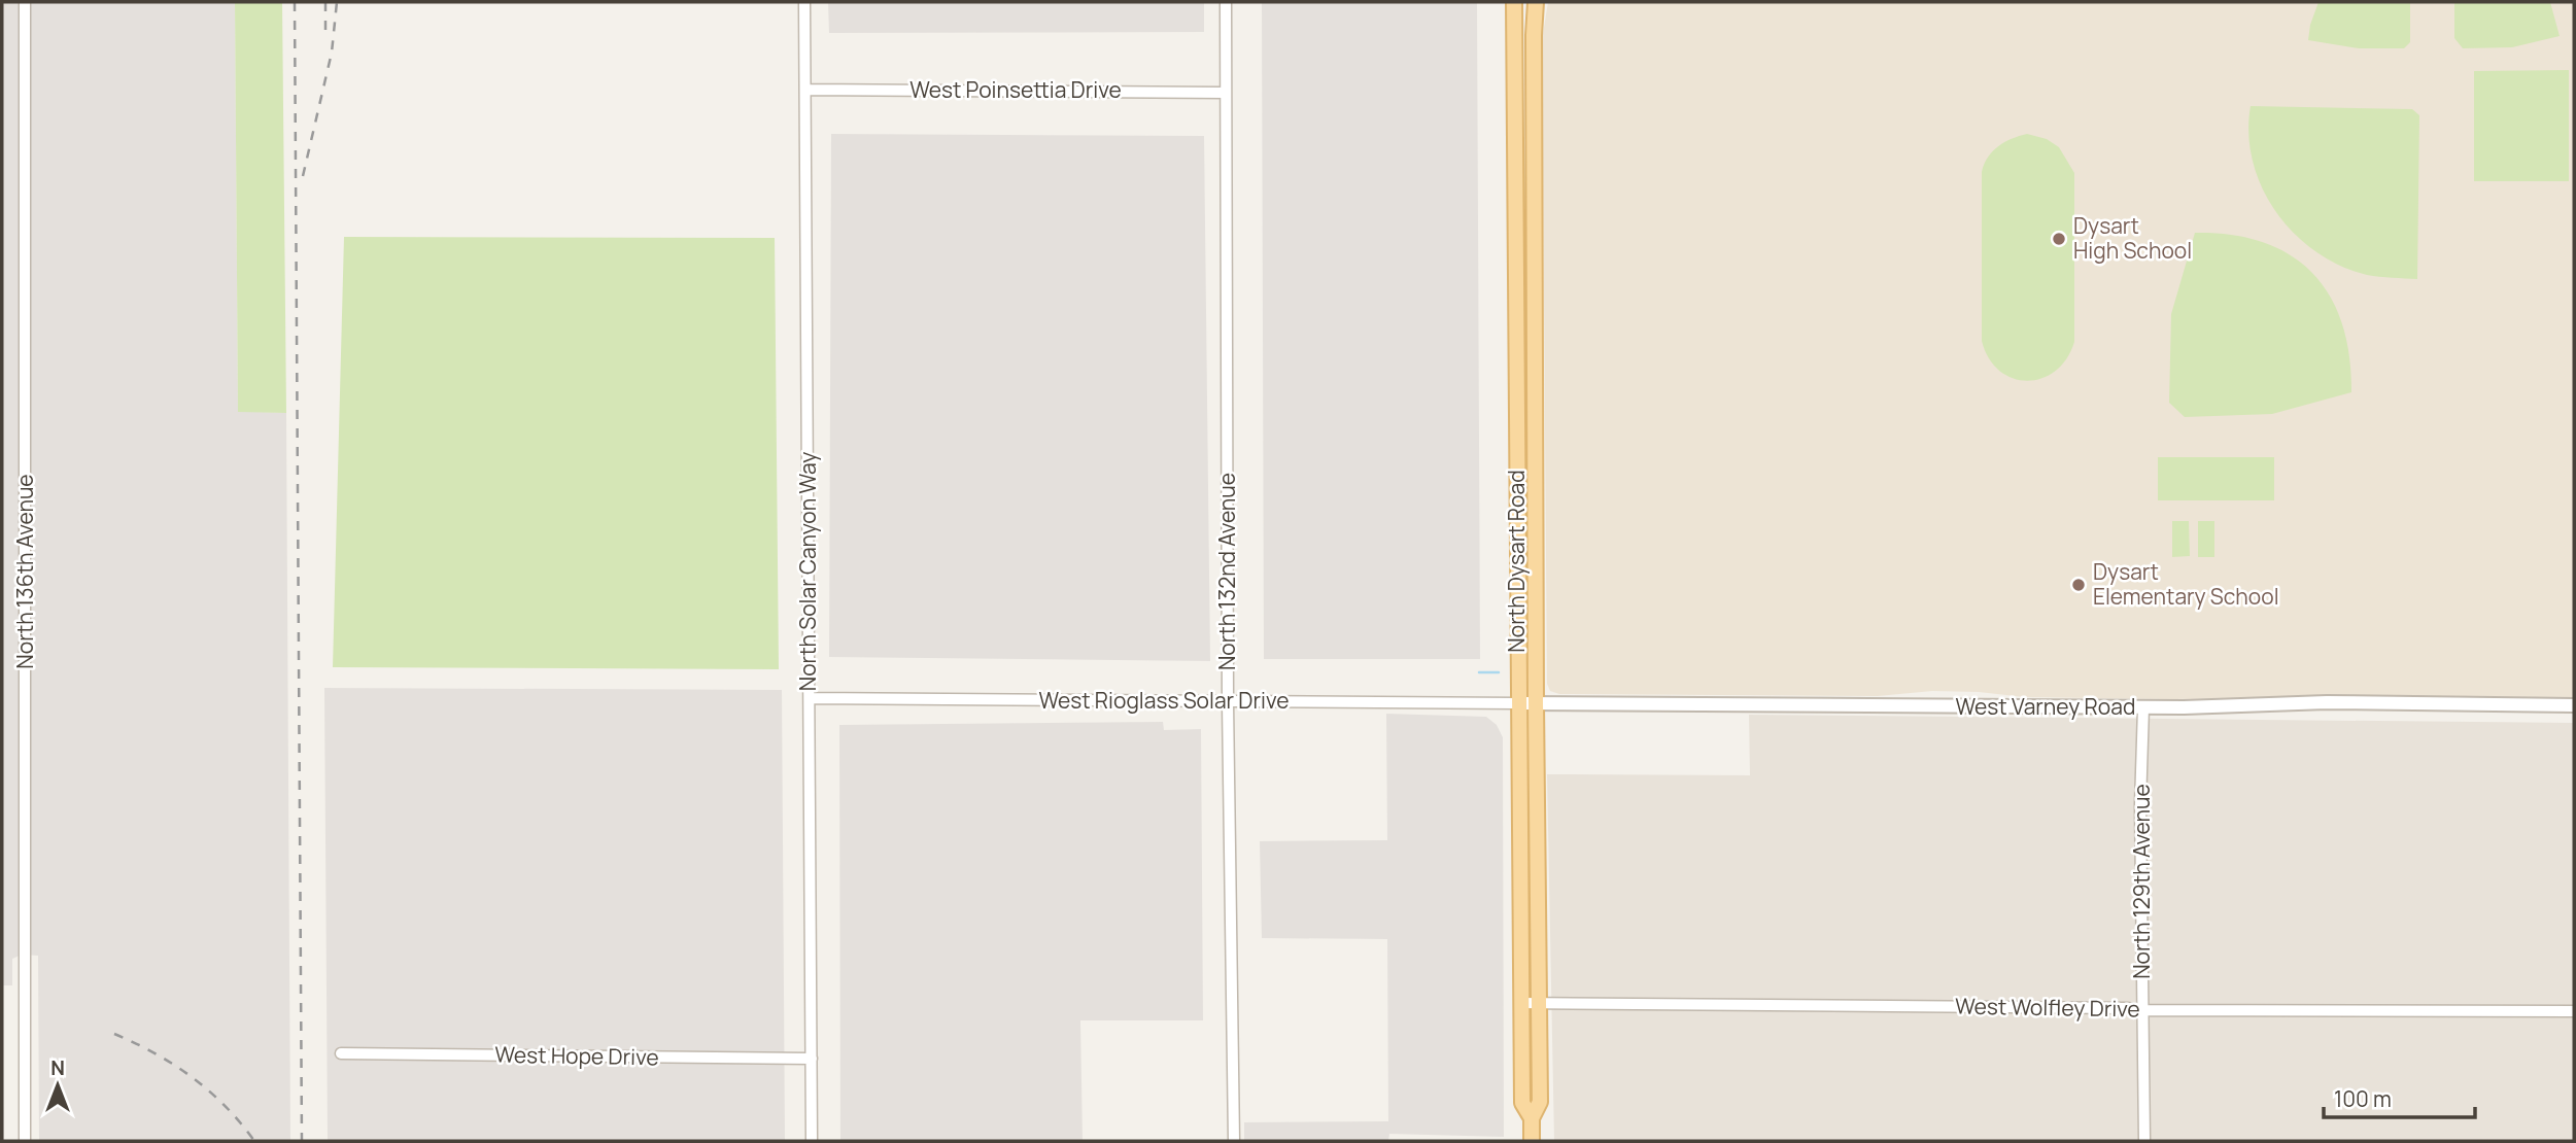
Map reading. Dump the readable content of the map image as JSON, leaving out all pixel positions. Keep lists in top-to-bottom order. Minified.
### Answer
{"streets":{"main road":["North Dysart Road"],"street":["West Poinsettia Drive","North 136th Avenue","North Solar Canyon Way","North 132nd Avenue","West Rioglass Solar Drive","West Varney Road","North 129th Avenue","West Wolfley Drive","West Hope Drive"]},"crossings":[["West Poinsettia Drive","North Solar Canyon Way"],["West Poinsettia Drive","North 132nd Avenue"],["North Dysart Road","West Rioglass Solar Drive"],["North Dysart Road","West Varney Road"],["North Dysart Road","West Wolfley Drive"],["North Solar Canyon Way","West Rioglass Solar Drive"],["North Solar Canyon Way","West Hope Drive"],["North 132nd Avenue","West Rioglass Solar Drive"],["West Rioglass Solar Drive","West Varney Road"],["West Varney Road","North 129th Avenue"],["North 129th Avenue","West Wolfley Drive"]],"places":["Dysart High School","Dysart Elementary School"],"scale_bar":"100 m","north":"top"}
